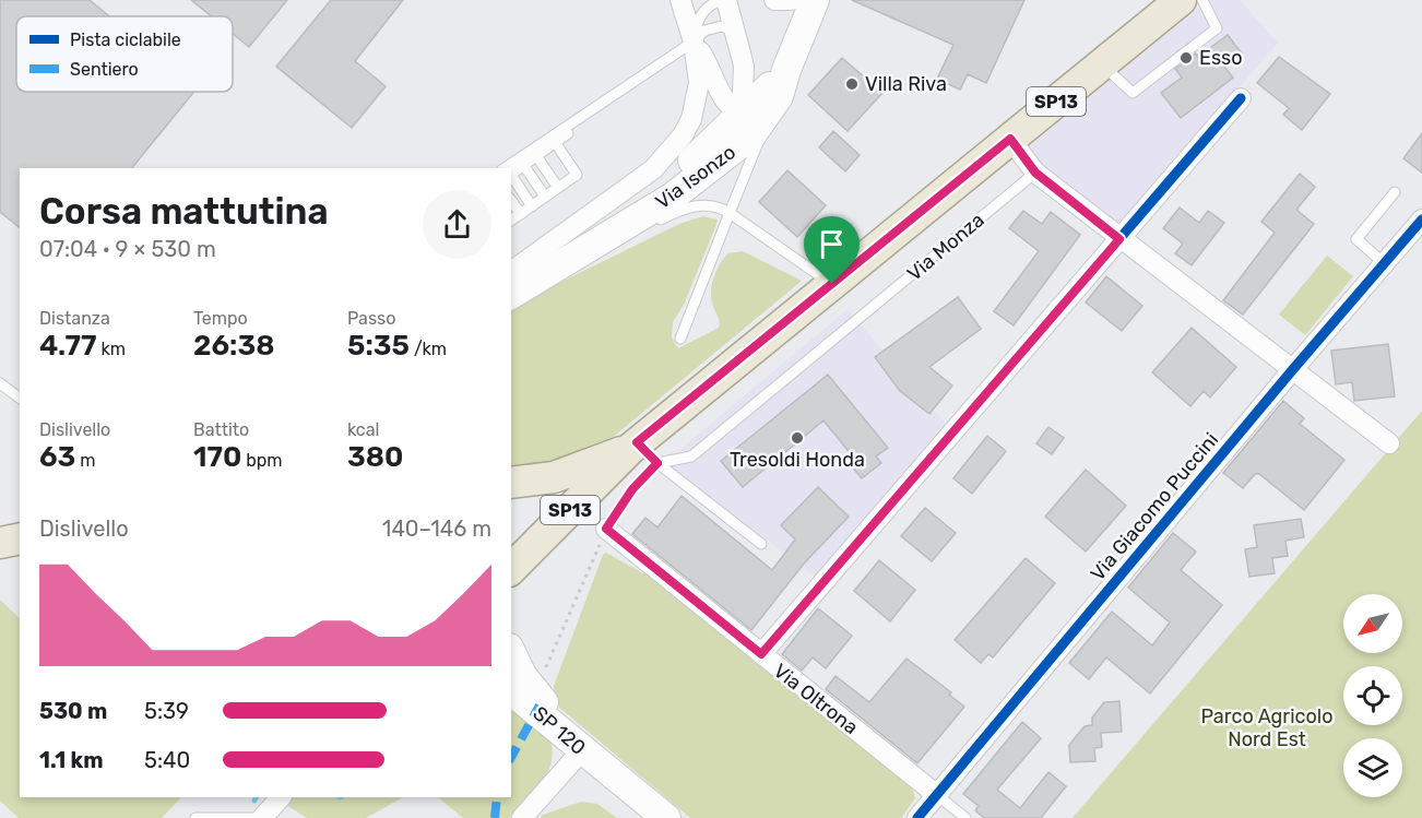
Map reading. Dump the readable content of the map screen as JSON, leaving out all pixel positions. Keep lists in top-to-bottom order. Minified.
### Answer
{"streets":{"main road":["SP13"],"street":["Via Isonzo","Via Giacomo Puccini","Via Oltrona","SP 120"],"lane":["Via Monza"]},"crossings":[["SP13","Via Monza"],["Via Giacomo Puccini","Via Oltrona"]],"parks":["Parco Agricolo Nord Est"],"places":["Esso","Villa Riva","Tresoldi Honda"],"legend":["Pista ciclabile","Sentiero"],"north":"bottom left","page":{"heading":["Corsa mattutina","07:04 · 9 × 530 m"],"stats":[["Distanza","4.77 km"],["Tempo","26:38"],["Passo","5:35 /km"],["Dislivello","63 m"],["Battito","170 bpm"],["kcal","380"]],"chart":["Dislivello","140–146 m"],"list":[{"name":"530 m","note":"5:39"},{"name":"1.1 km","note":"5:40"}]}}
